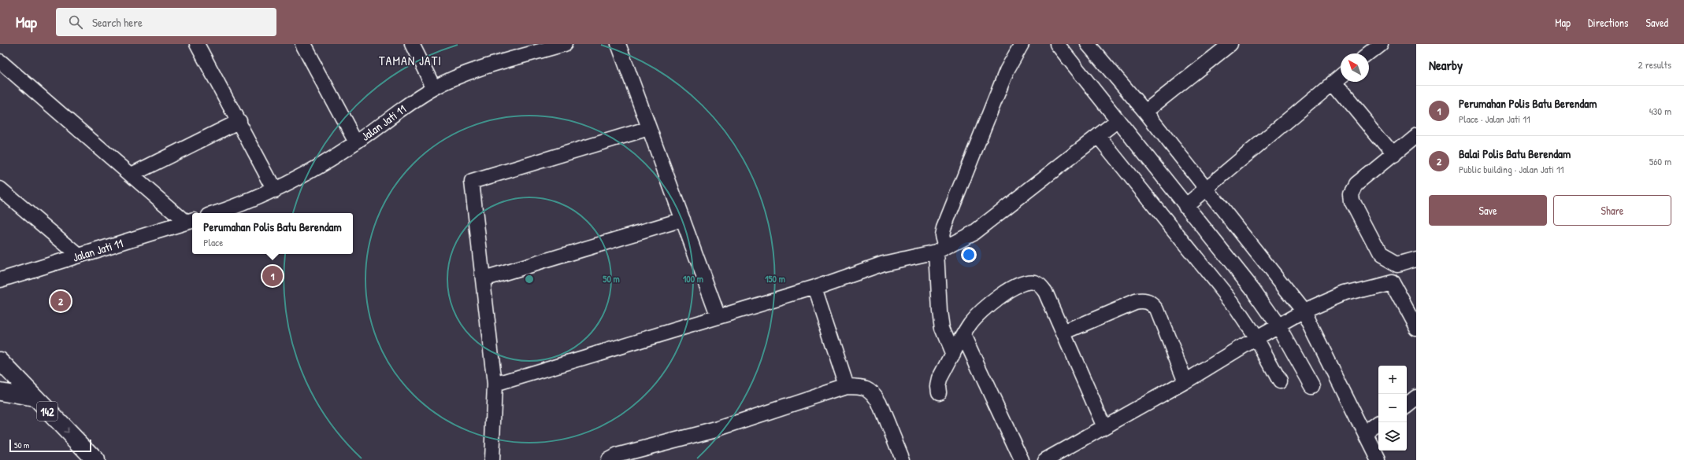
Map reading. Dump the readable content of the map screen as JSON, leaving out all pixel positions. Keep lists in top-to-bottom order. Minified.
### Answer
{"streets":{"main road":["142"],"street":["Jalan Jati 11"]},"districts":["TAMAN JATI"],"scale_bar":"50 m","north":"top left","page":{"header":"Map","search":"Search here","nav":["Map","Directions","Saved"],"heading":["Nearby","2 results"],"list":[{"mark":"1","name":"Perumahan Polis Batu Berendam","note":"Place · Jalan Jati 11","value":"430 m"},{"mark":"2","name":"Balai Polis Batu Berendam","note":"Public building · Jalan Jati 11","value":"560 m"}],"buttons":["Save","Share"],"popup":["Perumahan Polis Batu Berendam","Place"],"pins":["1","2"],"map_buttons":["+","−"],"scale":"50 m"},"rings":["50 m","100 m","150 m"]}
